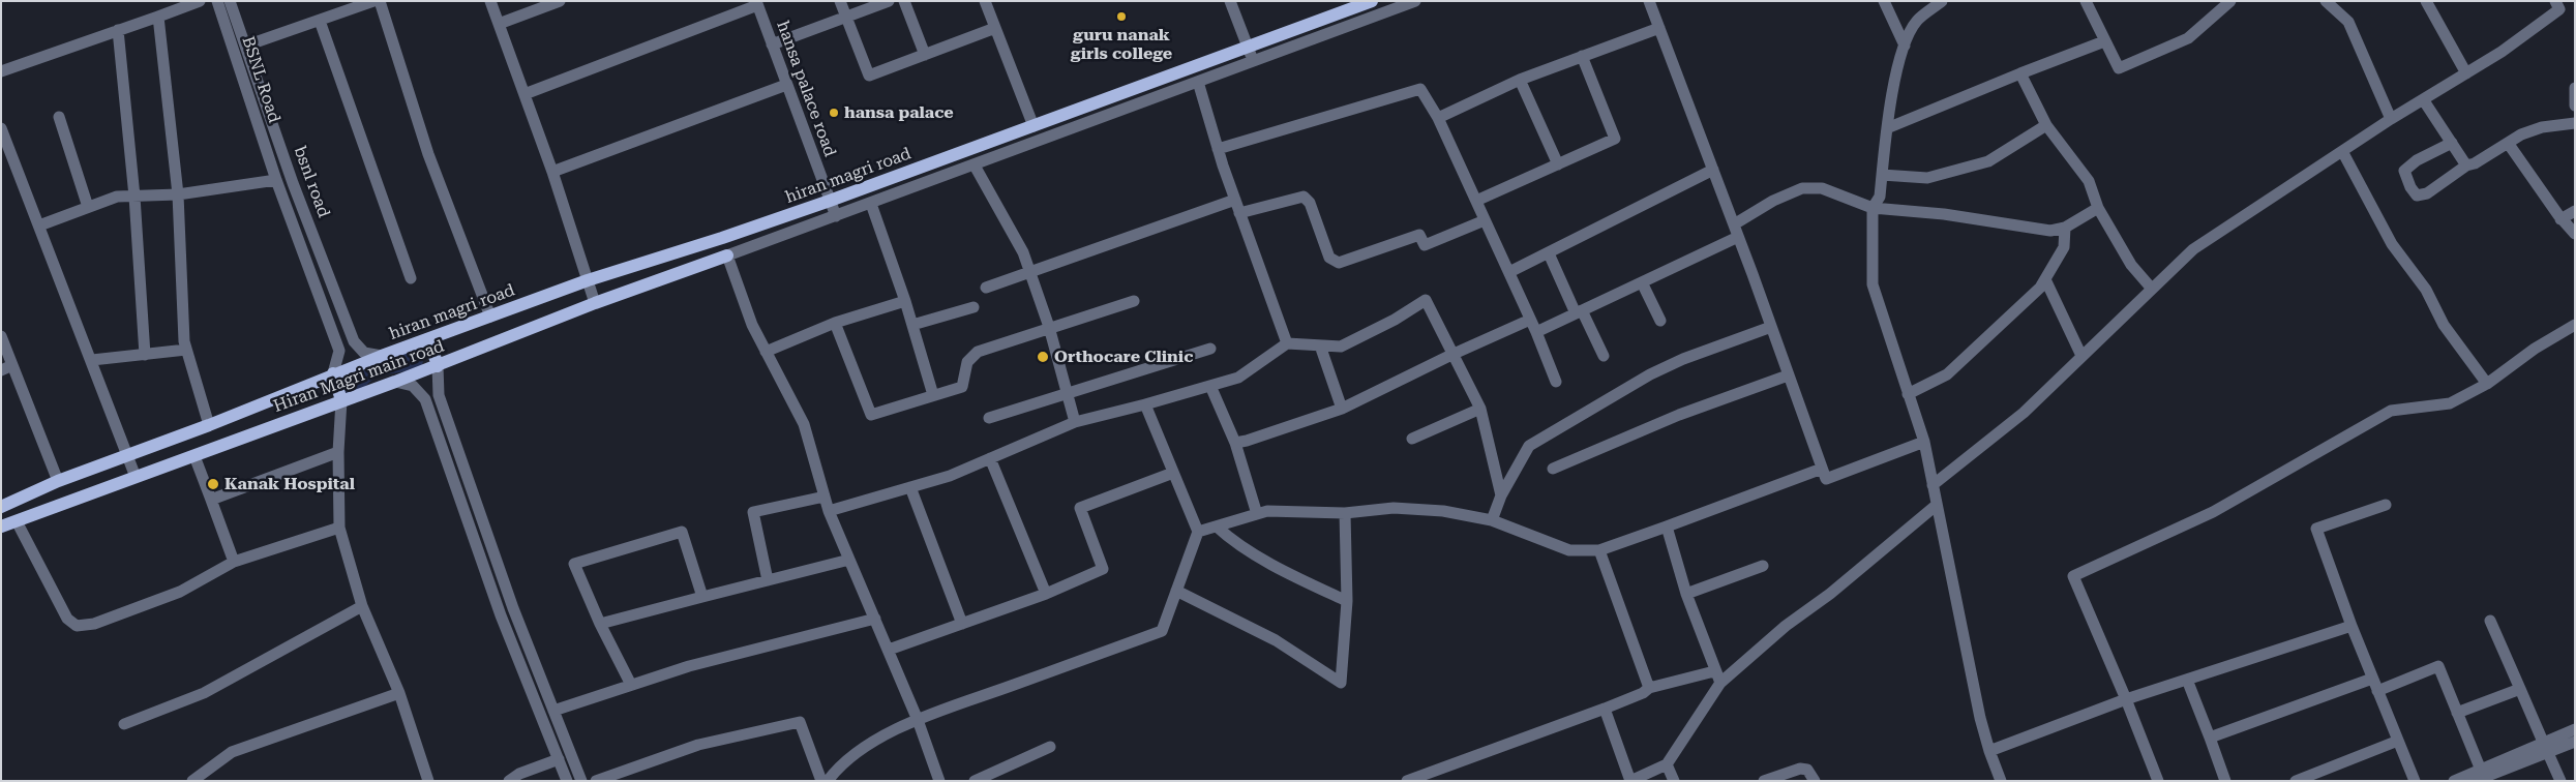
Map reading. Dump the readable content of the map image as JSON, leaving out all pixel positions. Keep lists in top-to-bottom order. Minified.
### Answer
{"streets":{"main road":["hiran magri road","Hiran Magri main road"],"street":["BSNL Road","hansa palace road","bsnl road"]},"crossings":[["BSNL Road","hiran magri road"],["BSNL Road","Hiran Magri main road"],["hansa palace road","hiran magri road"],["hiran magri road","bsnl road"],["hiran magri road","Hiran Magri main road"]],"places":["guru nanak girls college","hansa palace","Orthocare Clinic","Kanak Hospital"]}
